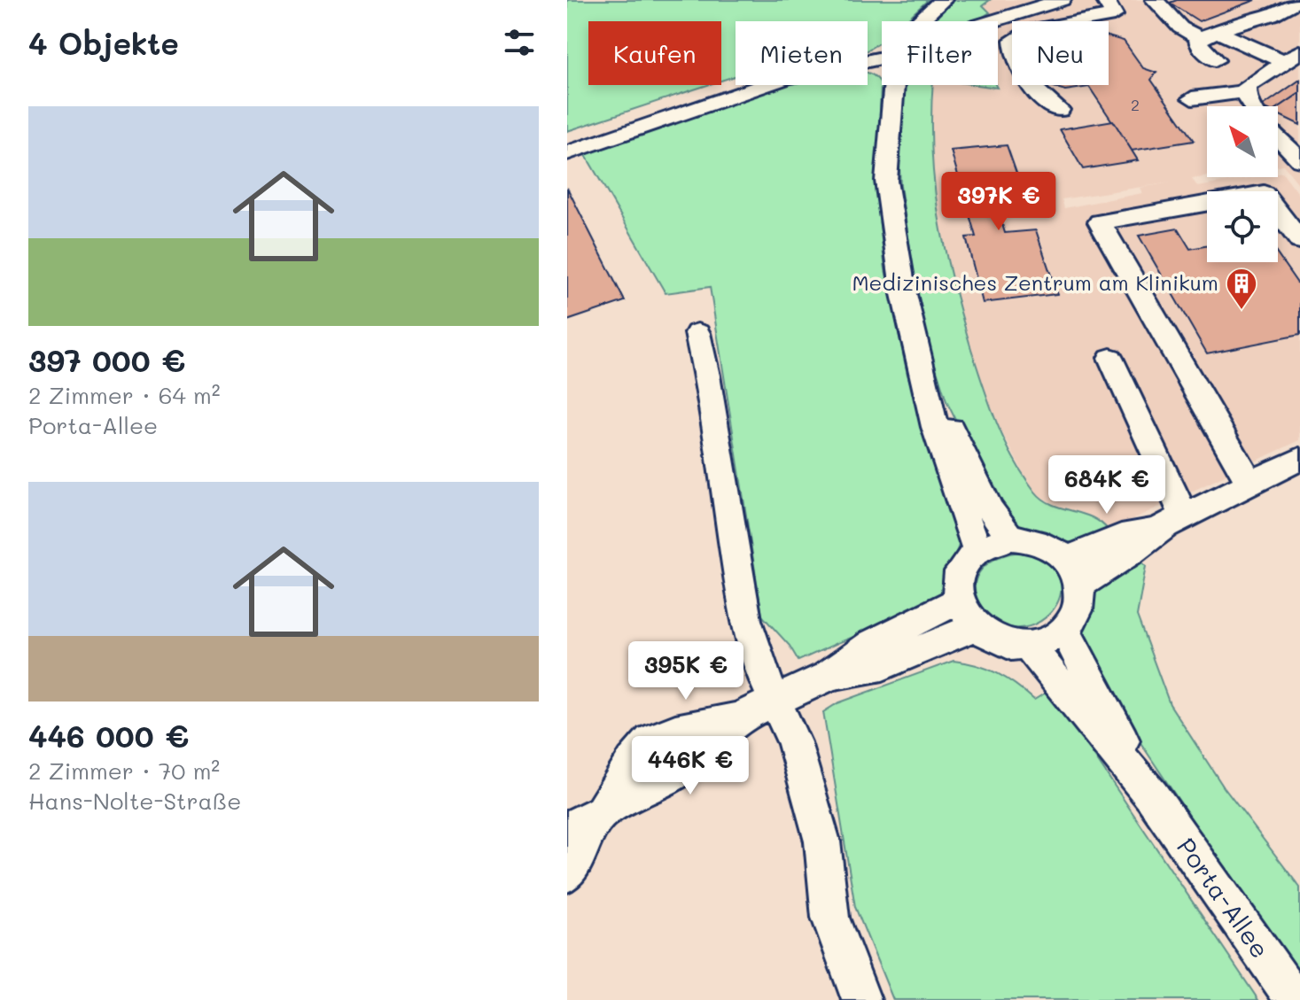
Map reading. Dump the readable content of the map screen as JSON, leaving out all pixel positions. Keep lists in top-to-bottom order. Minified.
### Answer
{"streets":{"street":["Porta-Allee"]},"places":{"building":["Medizinisches Zentrum am Klinikum"]},"house_numbers":["2"],"north":"top left","page":{"heading":"4 Objekte","chip":["Kaufen","Mieten","Filter","Neu"],"list":[{"name":"397 000 €","note":"2 Zimmer · 64 m² · Porta-Allee"},{"name":"446 000 €","note":"2 Zimmer · 70 m² · Hans-Nolte-Straße"}],"price":["397K €","684K €","395K €","446K €"]}}
